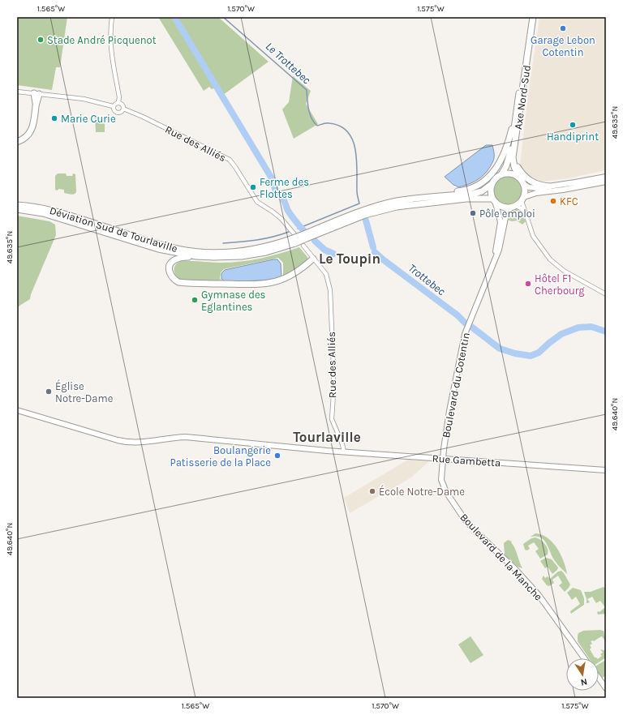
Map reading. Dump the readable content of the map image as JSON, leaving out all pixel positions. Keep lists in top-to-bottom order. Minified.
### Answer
{"streets":{"highway":["Axe Nord-Sud","Déviation Sud de Tourlaville"],"main road":["Boulevard du Cotentin","Rue Gambetta","Boulevard de la Manche"],"street":["Rue des Alliés"]},"crossings":[["Axe Nord-Sud","Déviation Sud de Tourlaville"],["Axe Nord-Sud","Boulevard du Cotentin"],["Rue des Alliés","Déviation Sud de Tourlaville"],["Rue des Alliés","Rue Gambetta"],["Déviation Sud de Tourlaville","Boulevard du Cotentin"],["Boulevard du Cotentin","Rue Gambetta"],["Boulevard du Cotentin","Boulevard de la Manche"],["Rue Gambetta","Boulevard de la Manche"]],"districts":["Le Toupin","Tourlaville"],"water":["Le Trottebec","Trottebec"],"places":["Garage Lebon Cotentin","Stade André Picquenot","Marie Curie","Handiprint","Ferme des Flottes","KFC","Pôle emploi","Hôtel F1 Cherbourg","Gymnase des Eglantines","Église Notre-Dame","Boulangerie Patisserie de la Place","École Notre-Dame"],"north":"bottom","coordinates":["1.565°W","1.570°W","1.575°W","49.635°N","49.640°N"]}
